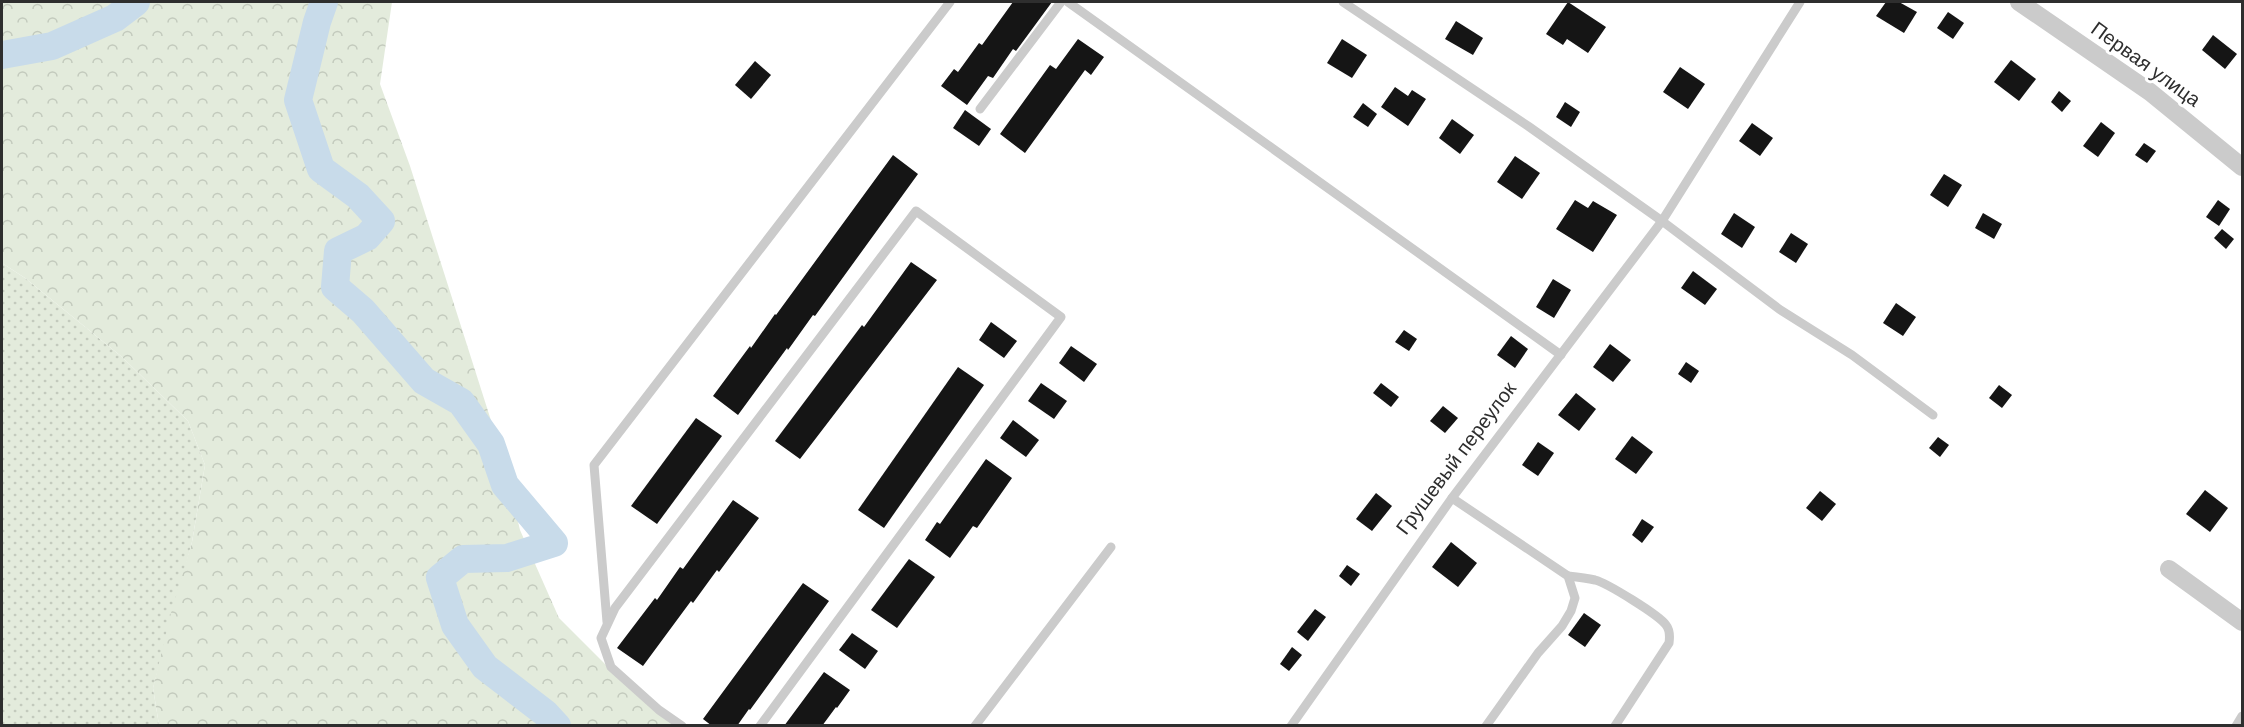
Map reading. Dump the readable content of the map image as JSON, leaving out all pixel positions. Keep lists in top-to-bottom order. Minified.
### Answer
{"streets":{"street":["Первая улица"],"lane":["Грушевый переулок"]}}
